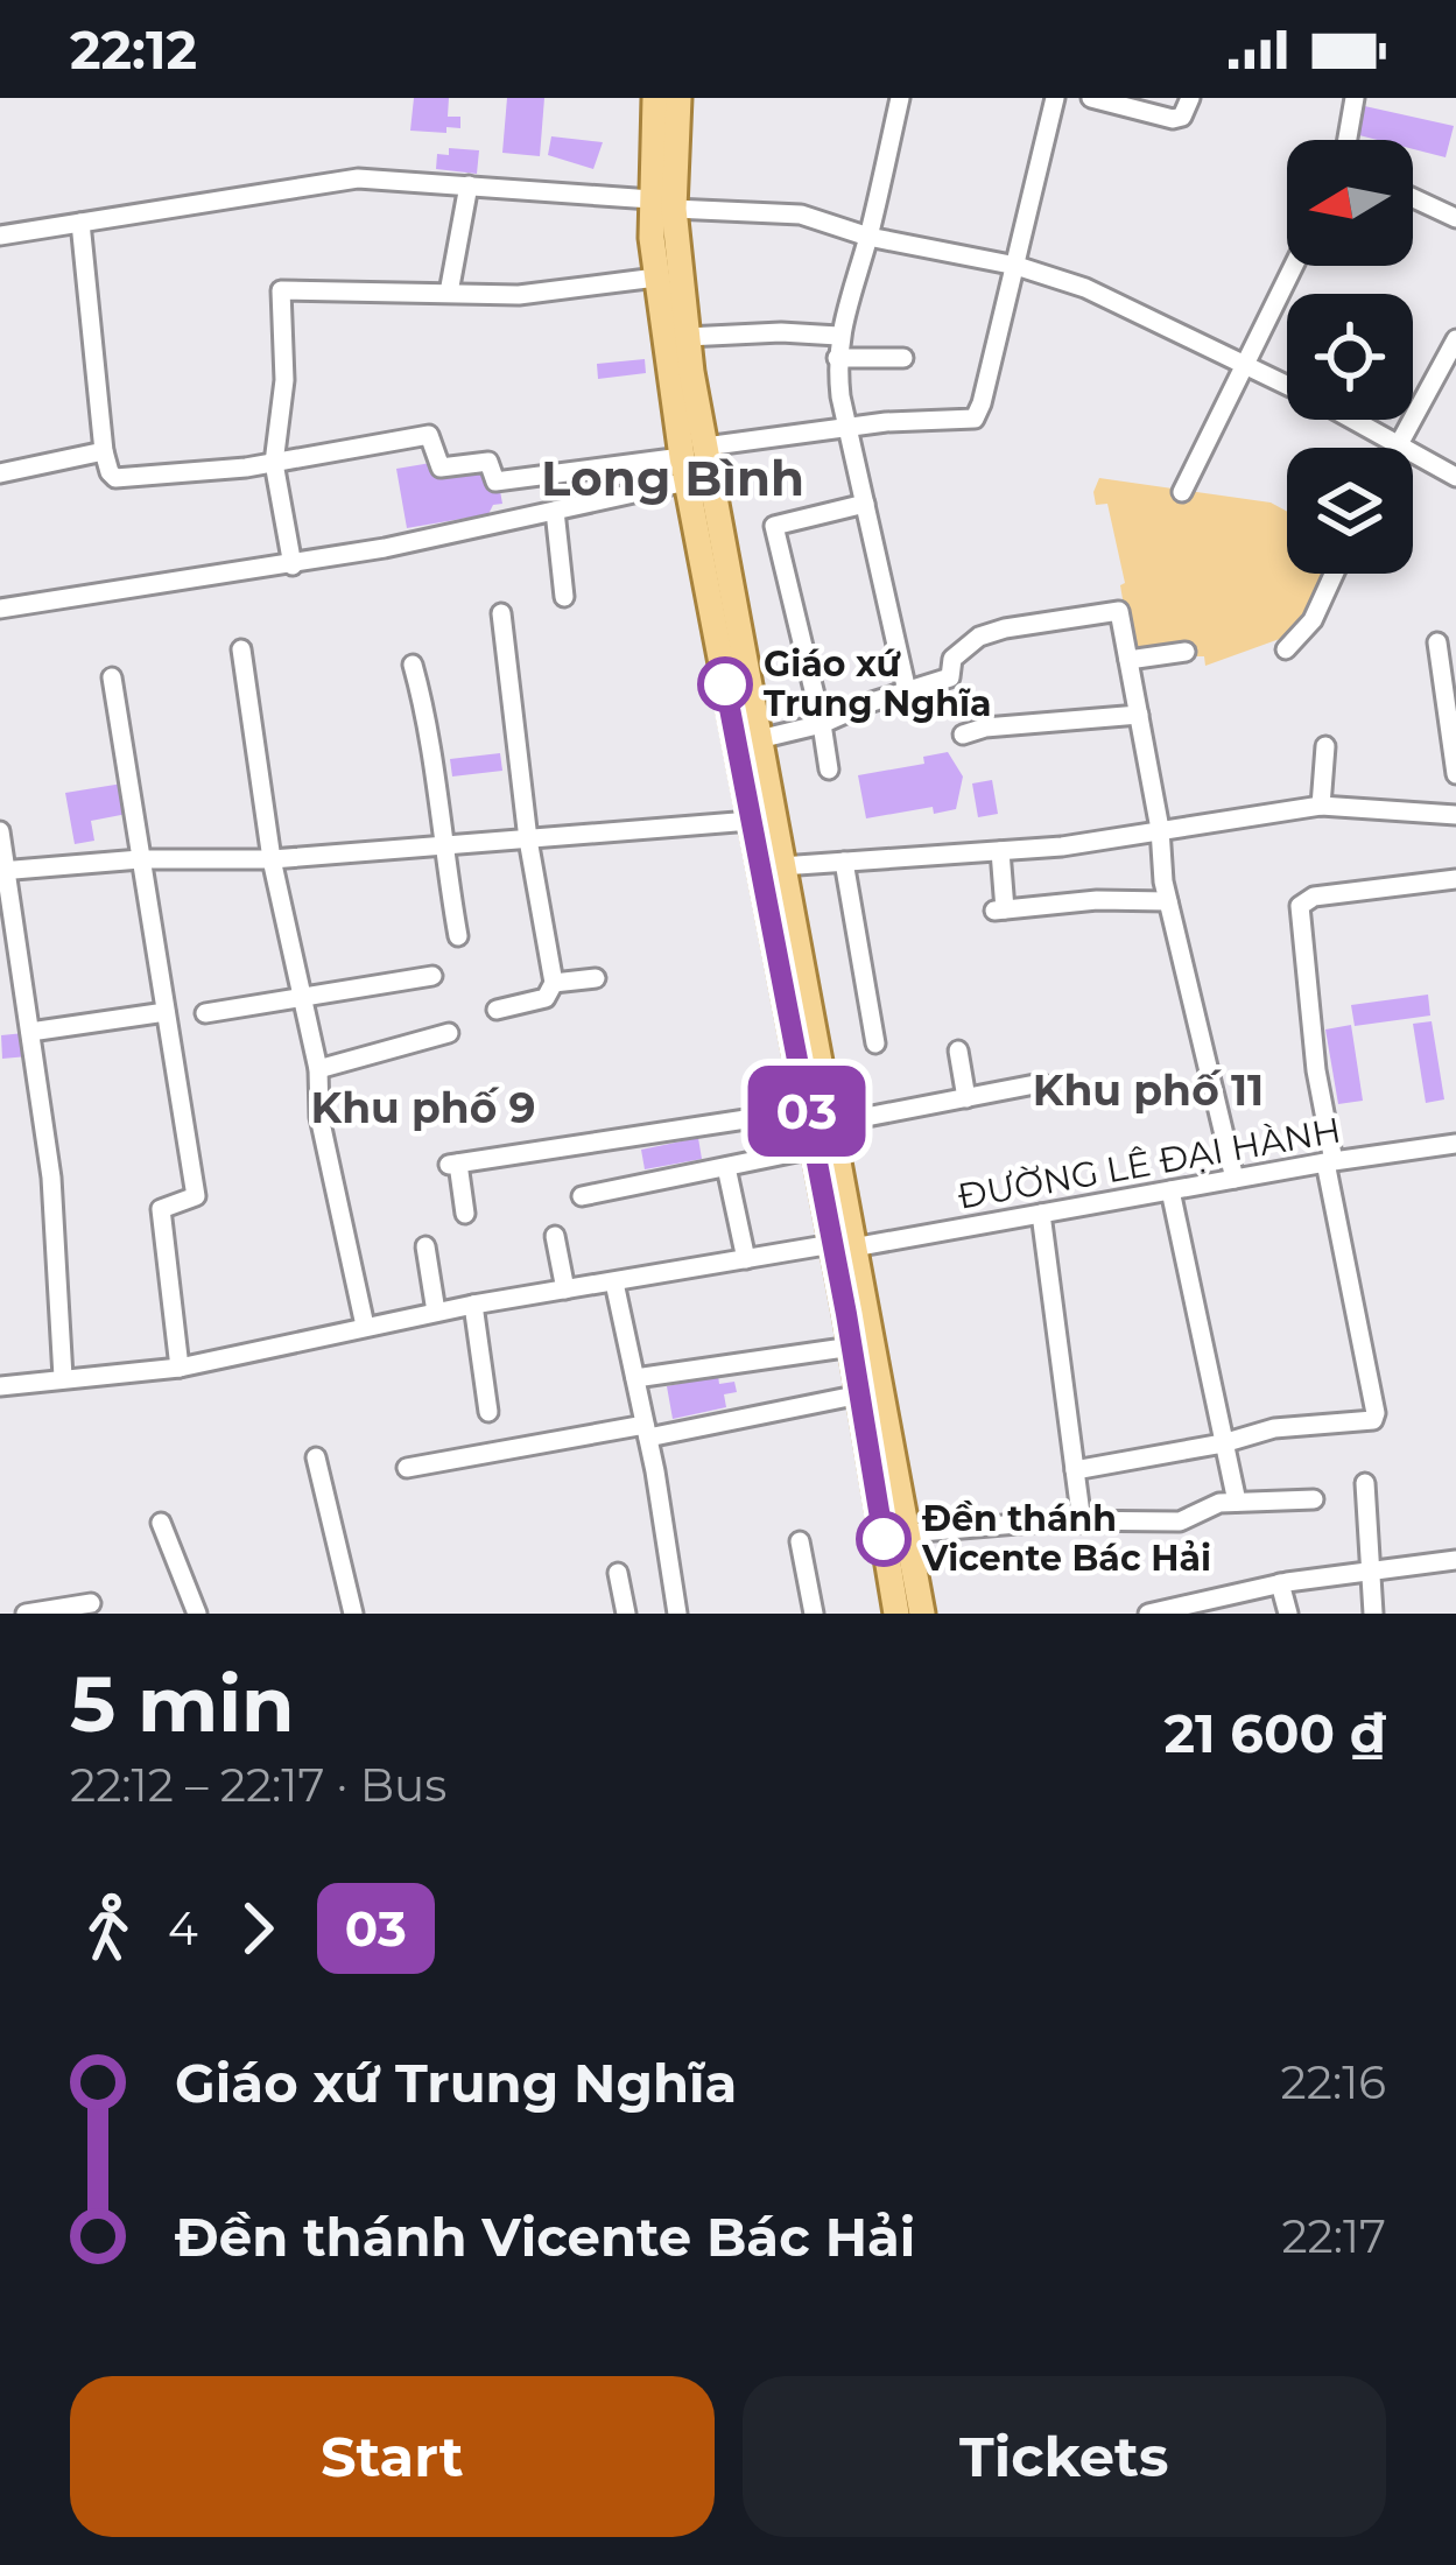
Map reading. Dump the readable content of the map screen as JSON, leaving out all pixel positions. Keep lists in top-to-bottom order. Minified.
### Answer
{"streets":{"street":["ĐƯỜNG LÊ ĐẠI HÀNH"]},"districts":["Long Bình","Khu phố 11","Khu phố 9"],"places":["Giáo xứ Trung Nghĩa","Đền thánh Vicente Bác Hải"],"lines":["bus line 03"],"north":"left","page":{"status":"22:12","on_map":"03","heading":["5 min","22:12 – 22:17 · Bus","21 600 ₫"],"legs":["4","03"],"list":[{"name":"Giáo xứ Trung Nghĩa","value":"22:16"},{"name":"Đền thánh Vicente Bác Hải","value":"22:17"}],"buttons":["Start","Tickets"]}}
